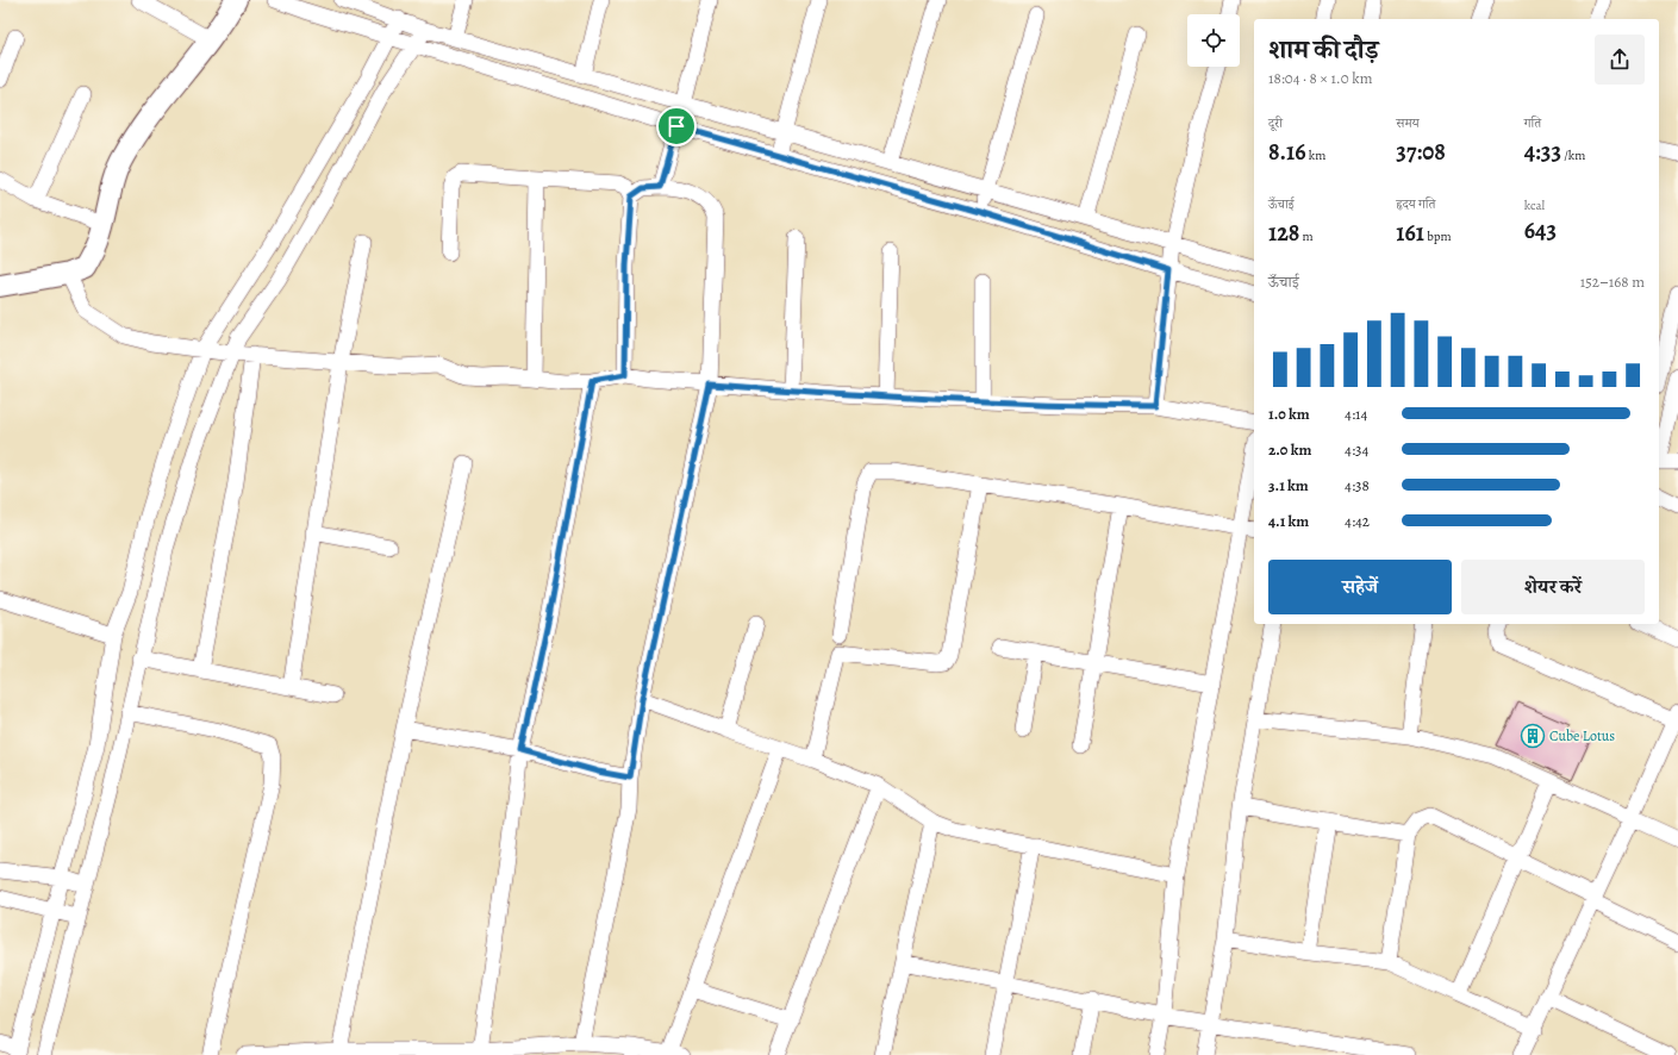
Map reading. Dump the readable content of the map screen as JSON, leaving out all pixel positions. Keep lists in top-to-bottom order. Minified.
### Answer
{"places":{"building":["Cube Lotus"]},"page":{"heading":["शाम की दौड़","18:04 · 8 × 1.0 km"],"stats":[["दूरी","8.16 km"],["समय","37:08"],["गति","4:33 /km"],["ऊँचाई","128 m"],["हृदय गति","161 bpm"],["kcal","643"]],"chart":["ऊँचाई","152–168 m"],"list":[{"name":"1.0 km","note":"4:14"},{"name":"2.0 km","note":"4:34"},{"name":"3.1 km","note":"4:38"},{"name":"4.1 km","note":"4:42"}],"buttons":["सहेजें","शेयर करें"]}}
